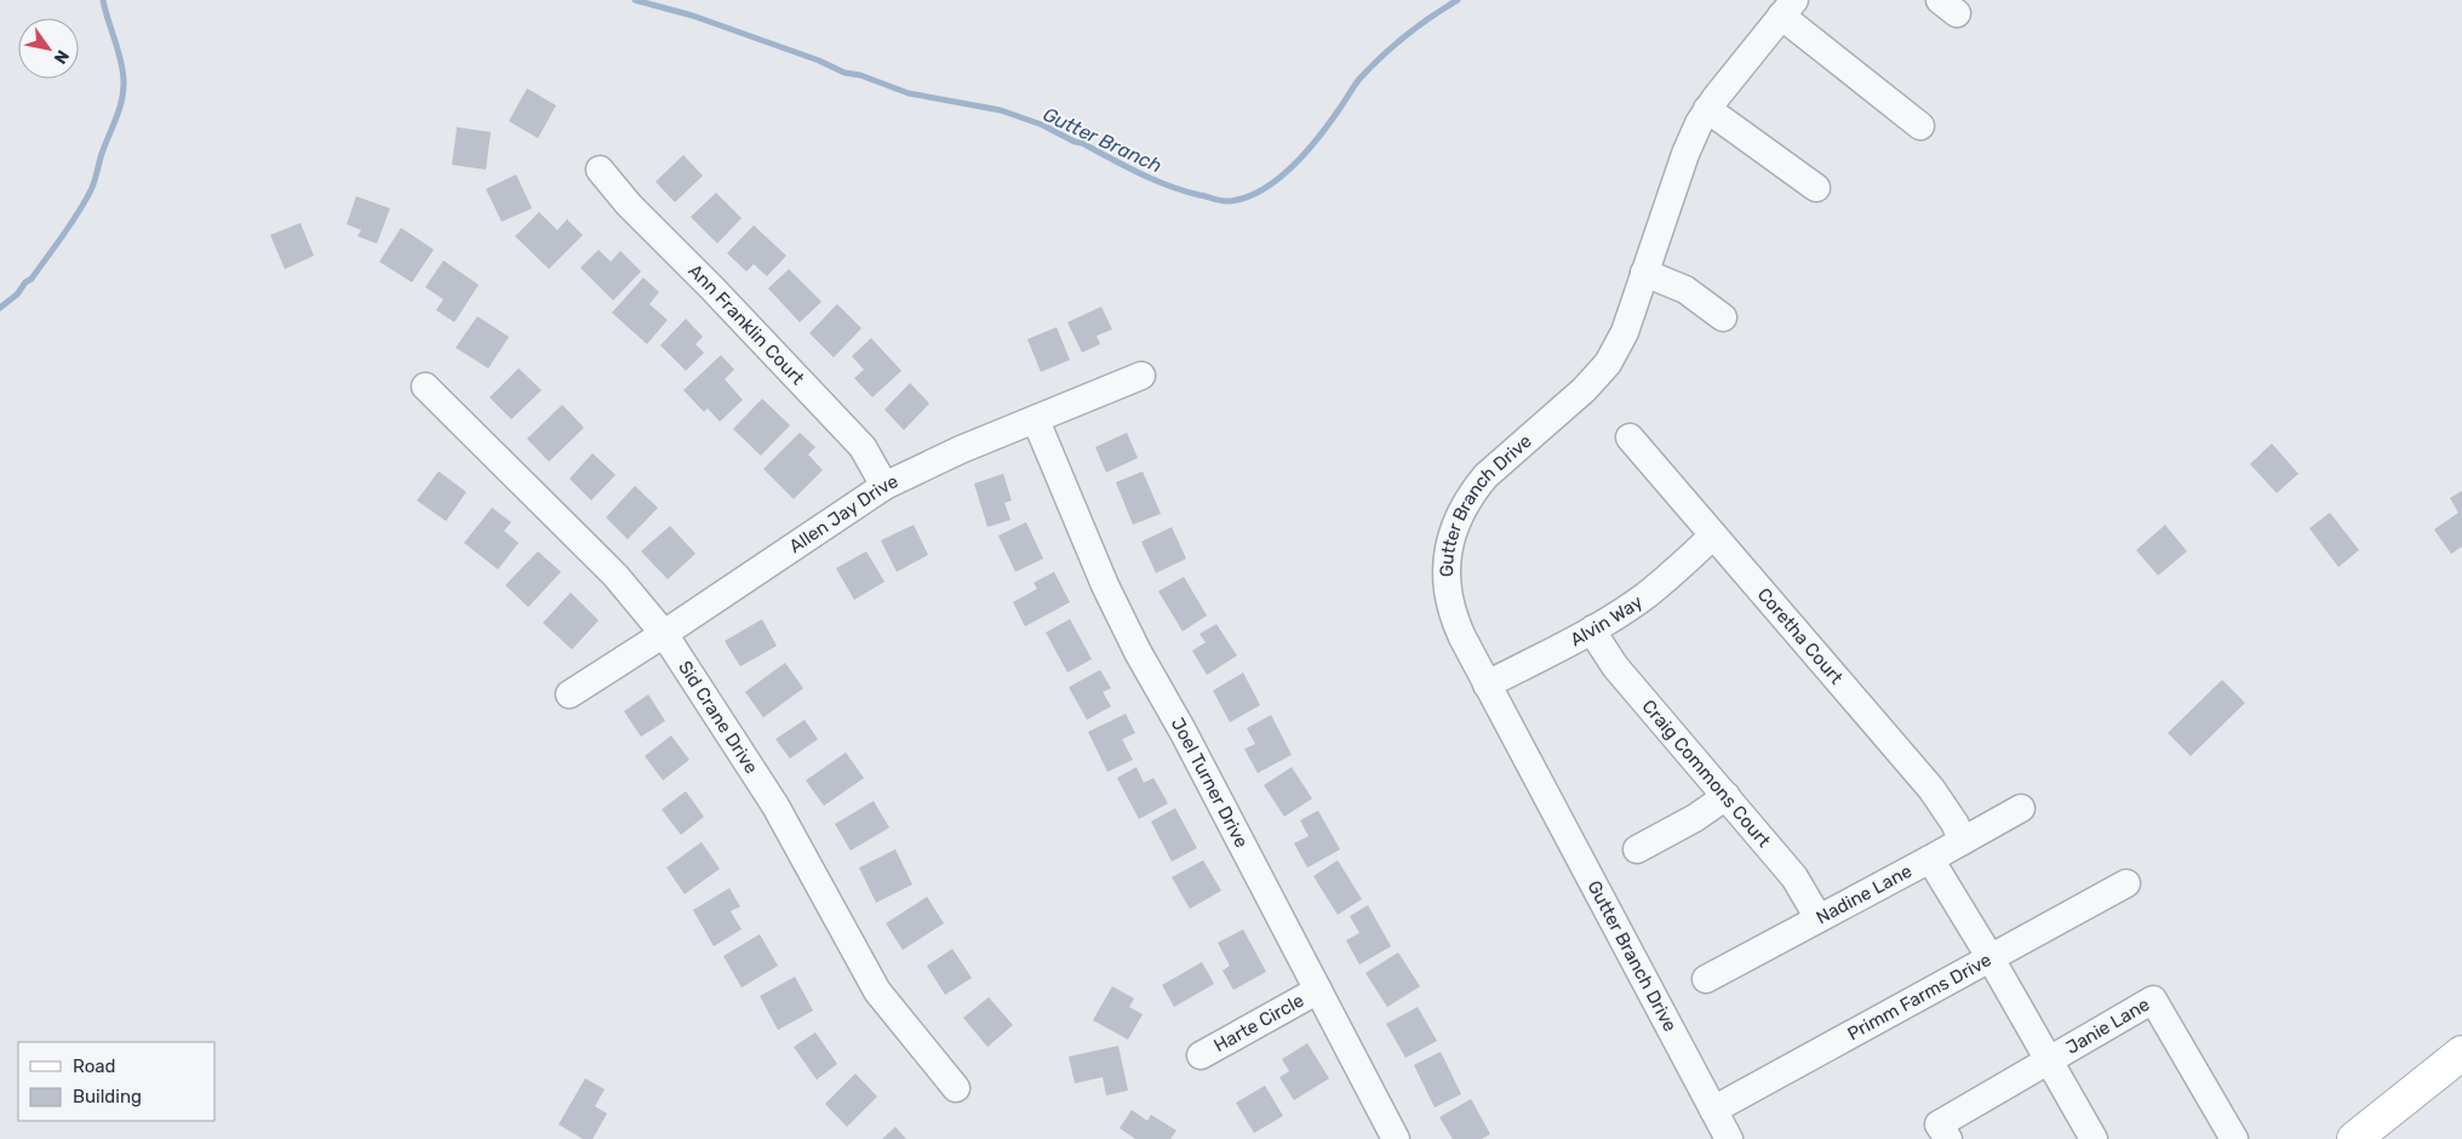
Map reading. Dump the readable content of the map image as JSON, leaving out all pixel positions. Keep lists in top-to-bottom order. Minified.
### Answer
{"streets":{"street":["Ann Franklin Court","Gutter Branch Drive","Allen Jay Drive","Alvin Way","Coretha Court","Sid Crane Drive","Craig Commons Court","Joel Turner Drive","Nadine Lane","Primm Farms Drive","Harte Circle","Janie Lane"]},"crossings":[["Ann Franklin Court","Allen Jay Drive"],["Gutter Branch Drive","Alvin Way"],["Gutter Branch Drive","Primm Farms Drive"],["Allen Jay Drive","Sid Crane Drive"],["Allen Jay Drive","Joel Turner Drive"],["Alvin Way","Coretha Court"],["Alvin Way","Craig Commons Court"],["Coretha Court","Nadine Lane"],["Craig Commons Court","Nadine Lane"],["Joel Turner Drive","Harte Circle"]],"water":["Gutter Branch"],"legend":["Road","Building"],"north":"bottom right"}
